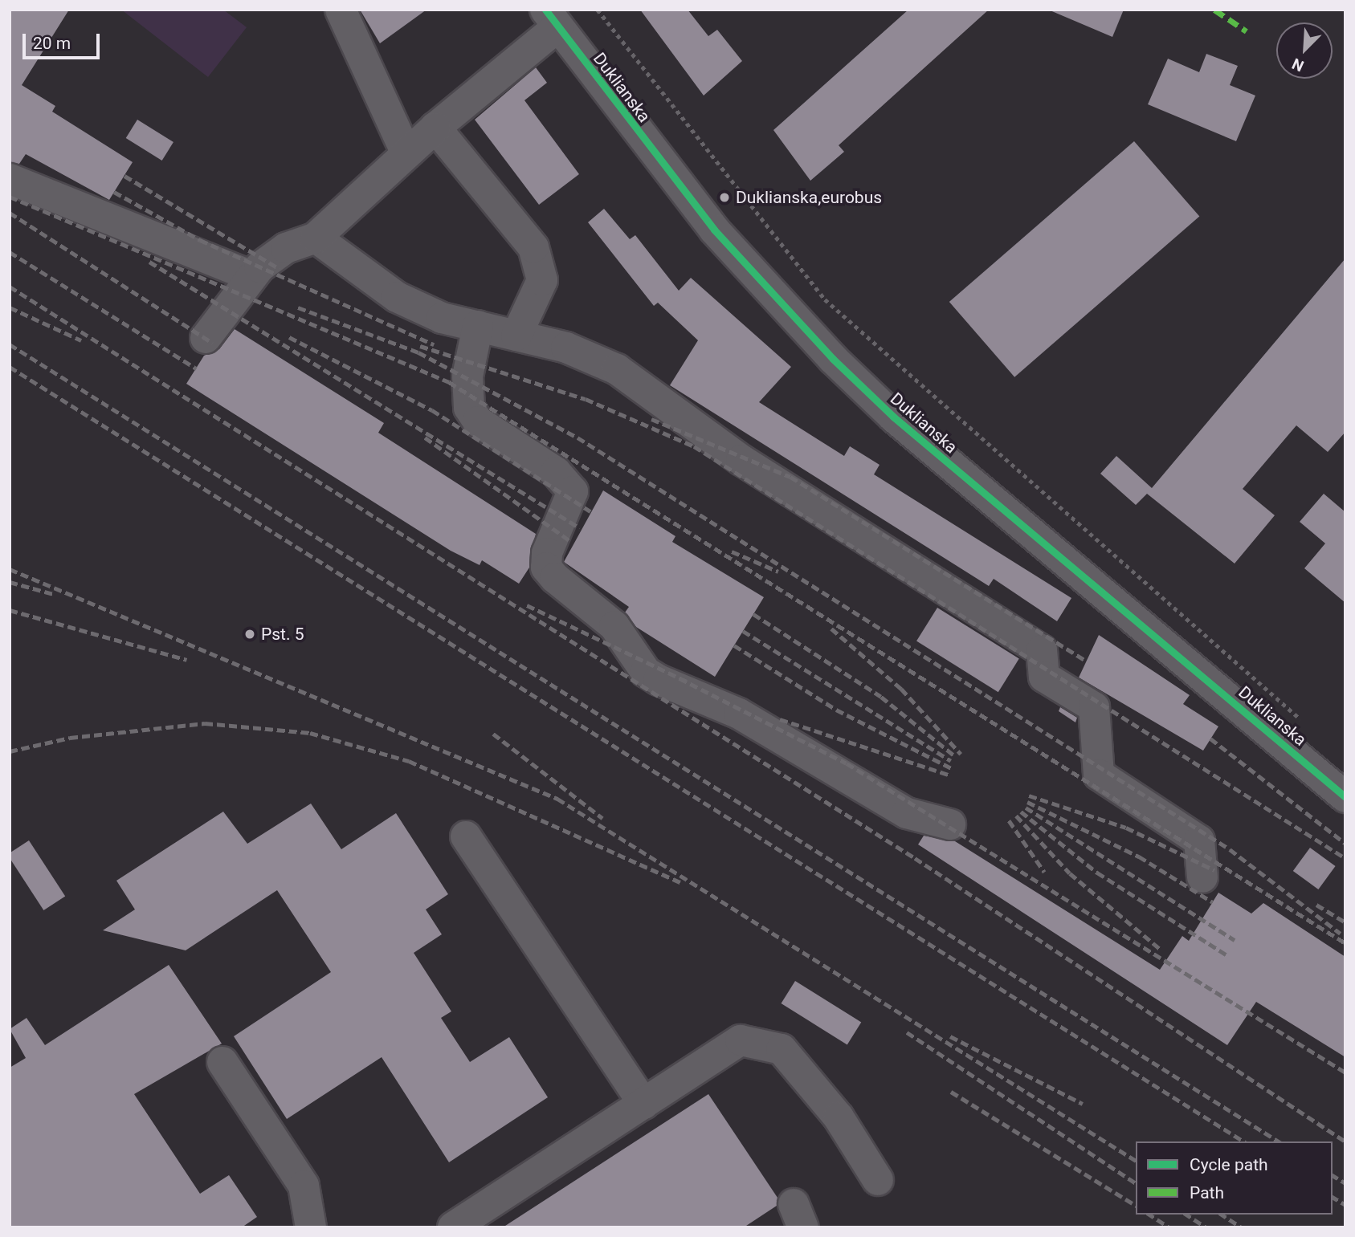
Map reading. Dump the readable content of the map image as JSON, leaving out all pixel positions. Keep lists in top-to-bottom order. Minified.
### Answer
{"streets":{"street":["Duklianska"]},"places":["Duklianska,eurobus","Pst. 5"],"legend":["Cycle path","Path"],"scale_bar":"20 m","north":"bottom left"}
